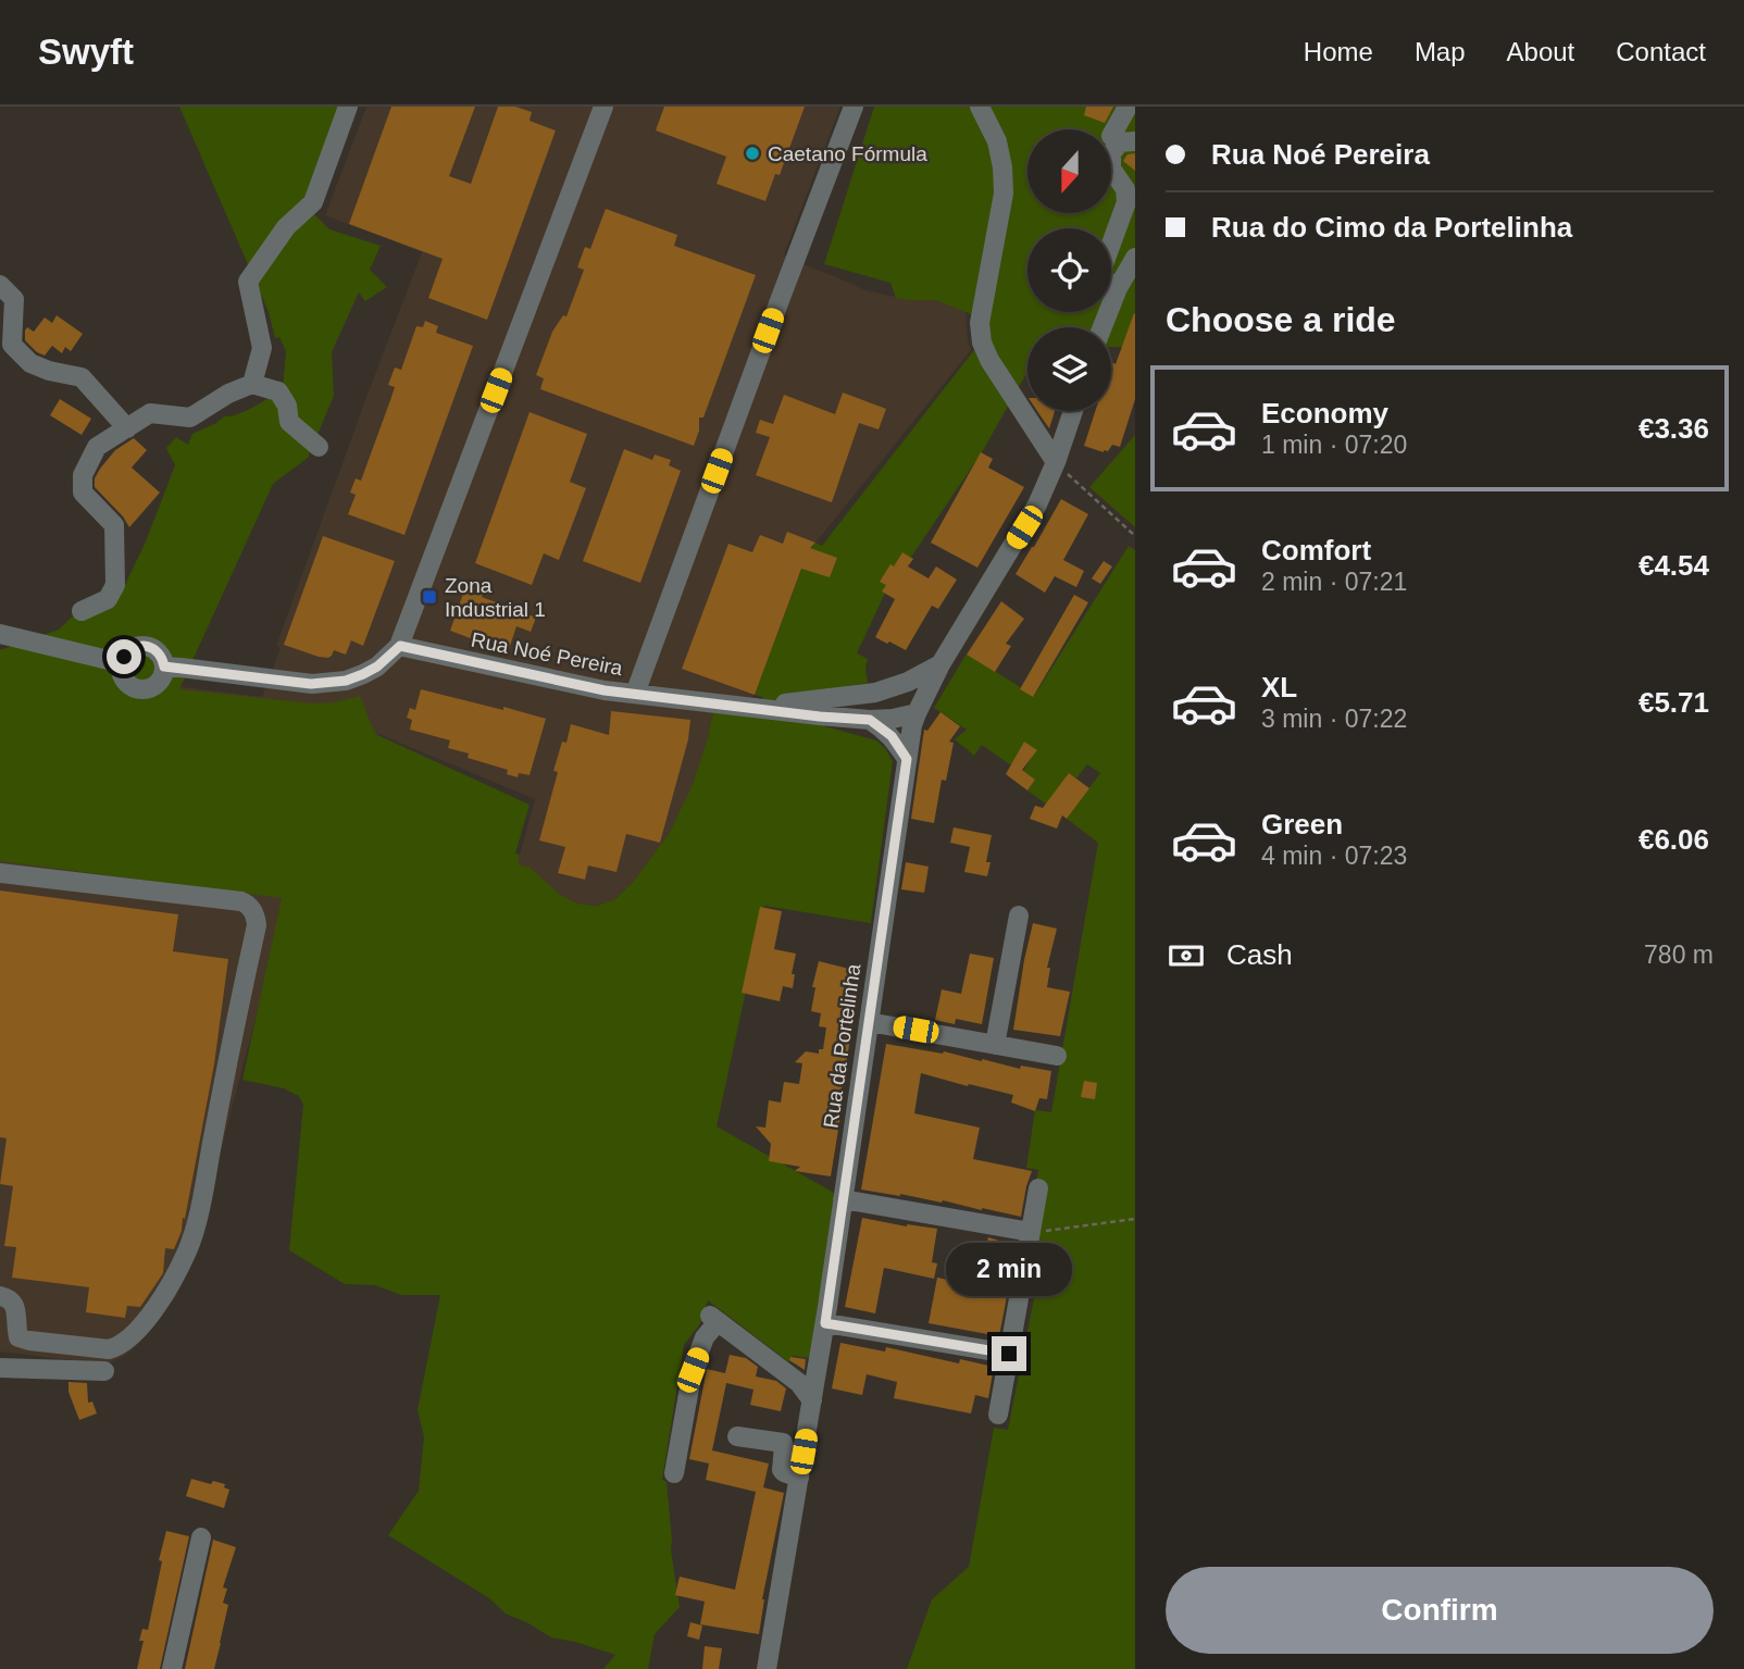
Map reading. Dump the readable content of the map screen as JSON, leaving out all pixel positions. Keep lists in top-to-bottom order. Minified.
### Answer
{"streets":{"street":["Rua Noé Pereira","Rua da Portelinha"]},"crossings":[["Rua Noé Pereira","Rua da Portelinha"]],"places":{"other":["Caetano Fórmula"],"transit":["Zona Industrial 1"]},"north":"bottom","page":{"header":"Swyft","nav":["Home","Map","About","Contact"],"banner":["Rua Noé Pereira","Rua do Cimo da Portelinha"],"heading":"Choose a ride","list":[{"name":"Economy","note":"1 min · 07:20","value":"€3.36"},{"name":"Comfort","note":"2 min · 07:21","value":"€4.54"},{"name":"XL","note":"3 min · 07:22","value":"€5.71"},{"name":"Green","note":"4 min · 07:23","value":"€6.06"}],"pay":["Cash","780 m"],"bubble":"2 min","buttons":"Confirm"}}
